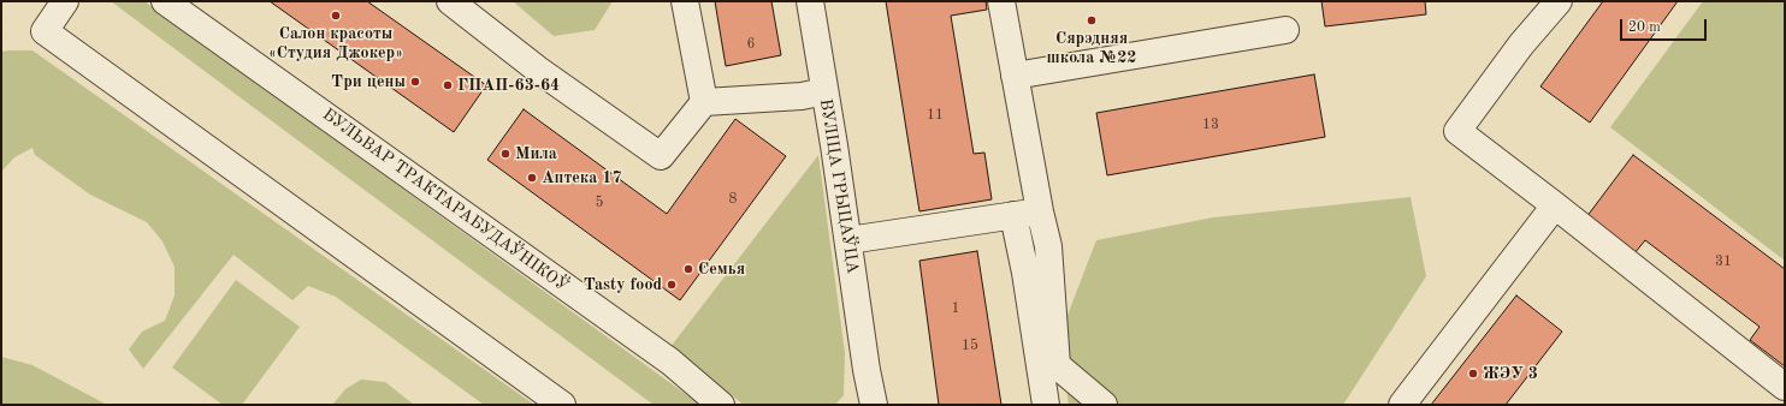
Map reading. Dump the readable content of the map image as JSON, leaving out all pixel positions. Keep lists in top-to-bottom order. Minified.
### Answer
{"streets":{"street":["ВУЛІЦА ГРЫЦАЎЦА","БУЛЬВАР ТРАКТАРАБУДАЎНІКОЎ"]},"places":["Салон красоты «Студия Джокер»","Сярэдняя школа №22","Три цены","ГПАП-63-64","Мила","Аптека 17","Семья","Tasty food","ЖЭУ 3"],"house_numbers":["6","11","13","8","5","31","1","15"],"scale_bar":"20 m"}
